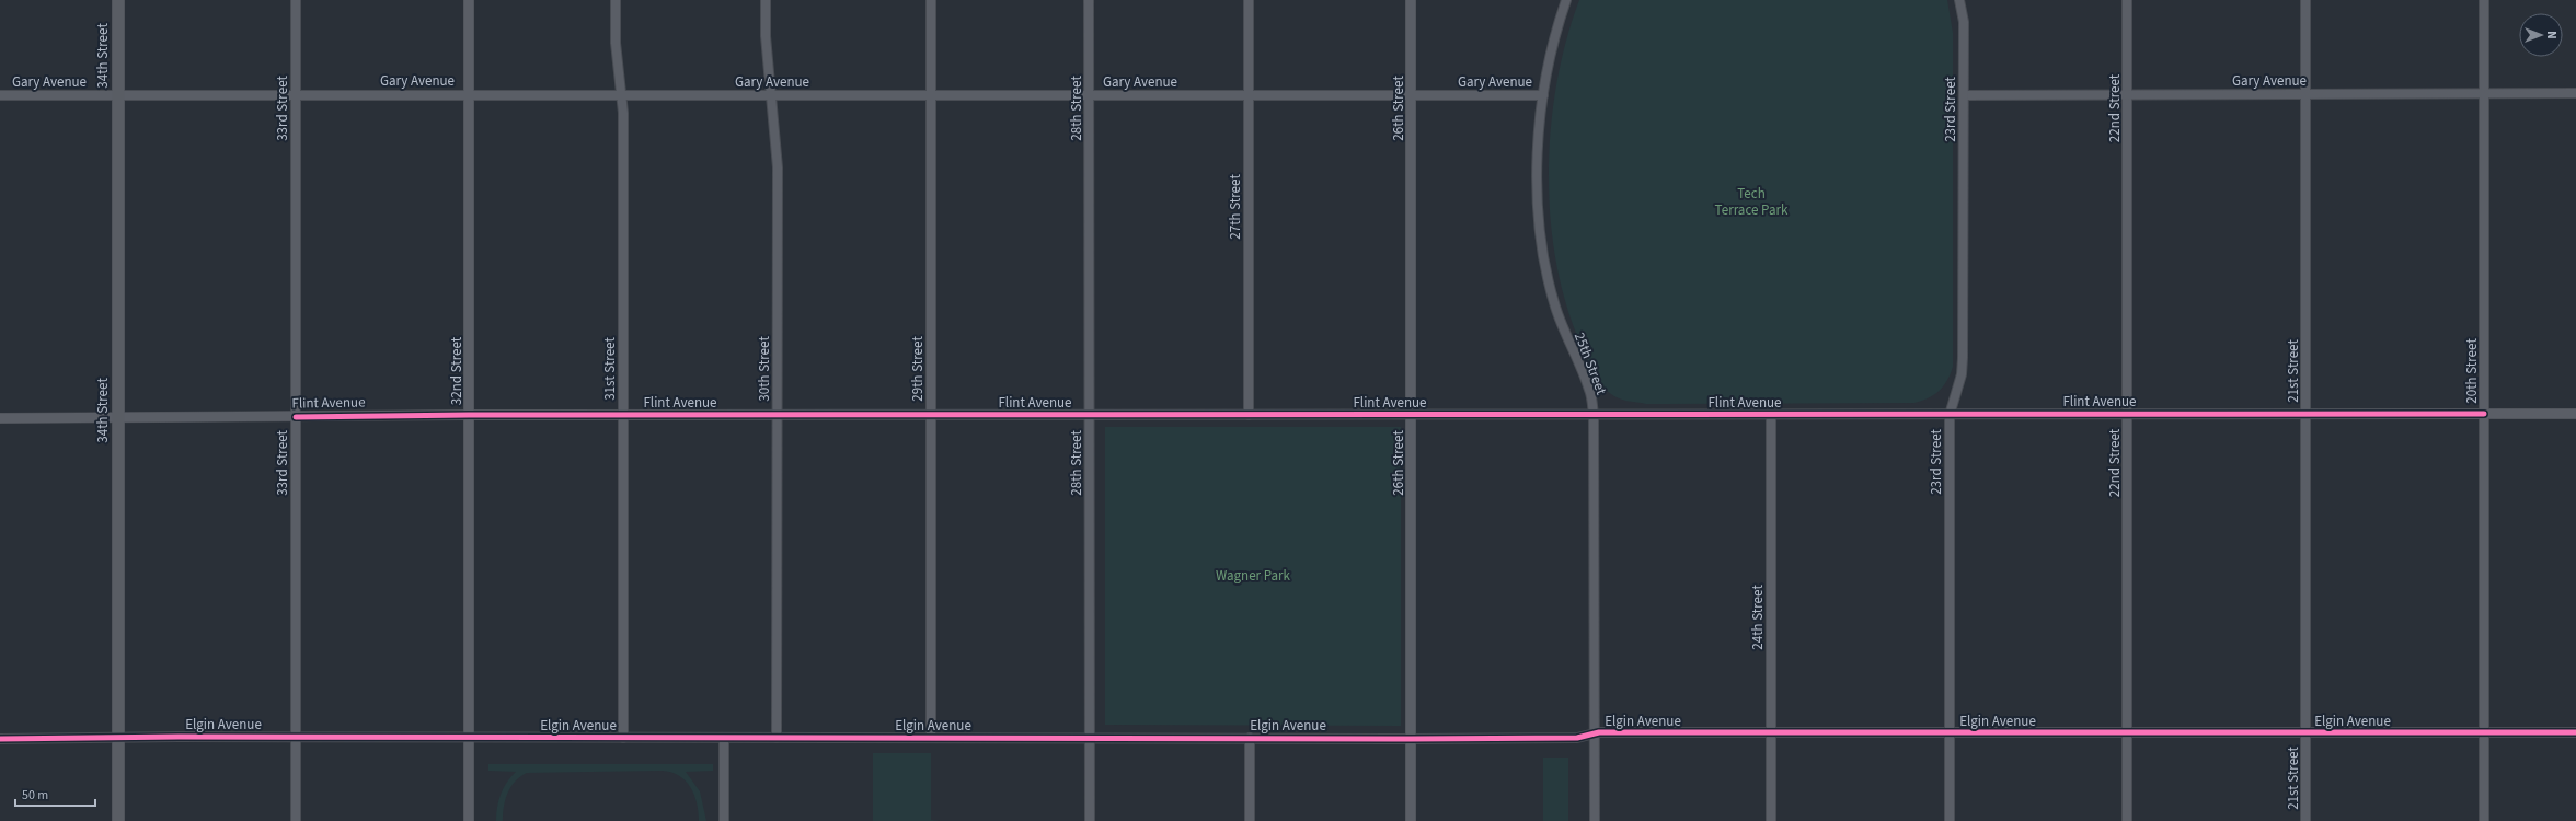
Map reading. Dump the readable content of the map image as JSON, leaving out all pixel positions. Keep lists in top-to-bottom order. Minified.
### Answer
{"streets":{"main road":["34th Street"],"street":["Gary Avenue","33rd Street","28th Street","26th Street","22nd Street","23rd Street","27th Street","25th Street","31st Street","30th Street","29th Street","32nd Street","21st Street","20th Street","Flint Avenue","24th Street","Elgin Avenue"]},"crossings":[["34th Street","Gary Avenue"],["34th Street","Flint Avenue"],["34th Street","Elgin Avenue"],["Gary Avenue","33rd Street"],["Gary Avenue","28th Street"],["Gary Avenue","26th Street"],["Gary Avenue","22nd Street"],["Gary Avenue","23rd Street"],["Gary Avenue","27th Street"],["Gary Avenue","25th Street"],["Gary Avenue","31st Street"],["Gary Avenue","30th Street"],["Gary Avenue","29th Street"],["Gary Avenue","32nd Street"],["Gary Avenue","21st Street"],["Gary Avenue","20th Street"],["33rd Street","Flint Avenue"],["33rd Street","Elgin Avenue"],["28th Street","Flint Avenue"],["28th Street","Elgin Avenue"],["26th Street","Flint Avenue"],["26th Street","Elgin Avenue"],["22nd Street","Flint Avenue"],["22nd Street","Elgin Avenue"],["23rd Street","Flint Avenue"],["23rd Street","Elgin Avenue"],["27th Street","Flint Avenue"],["25th Street","Flint Avenue"],["25th Street","Elgin Avenue"],["31st Street","Flint Avenue"],["31st Street","Elgin Avenue"],["30th Street","Flint Avenue"],["30th Street","Elgin Avenue"],["29th Street","Flint Avenue"],["29th Street","Elgin Avenue"],["32nd Street","Flint Avenue"],["32nd Street","Elgin Avenue"],["21st Street","Flint Avenue"],["21st Street","Elgin Avenue"],["20th Street","Flint Avenue"],["20th Street","Elgin Avenue"],["Flint Avenue","24th Street"],["24th Street","Elgin Avenue"]],"parks":["Tech Terrace Park","Wagner Park"],"scale_bar":"50 m","north":"right"}
